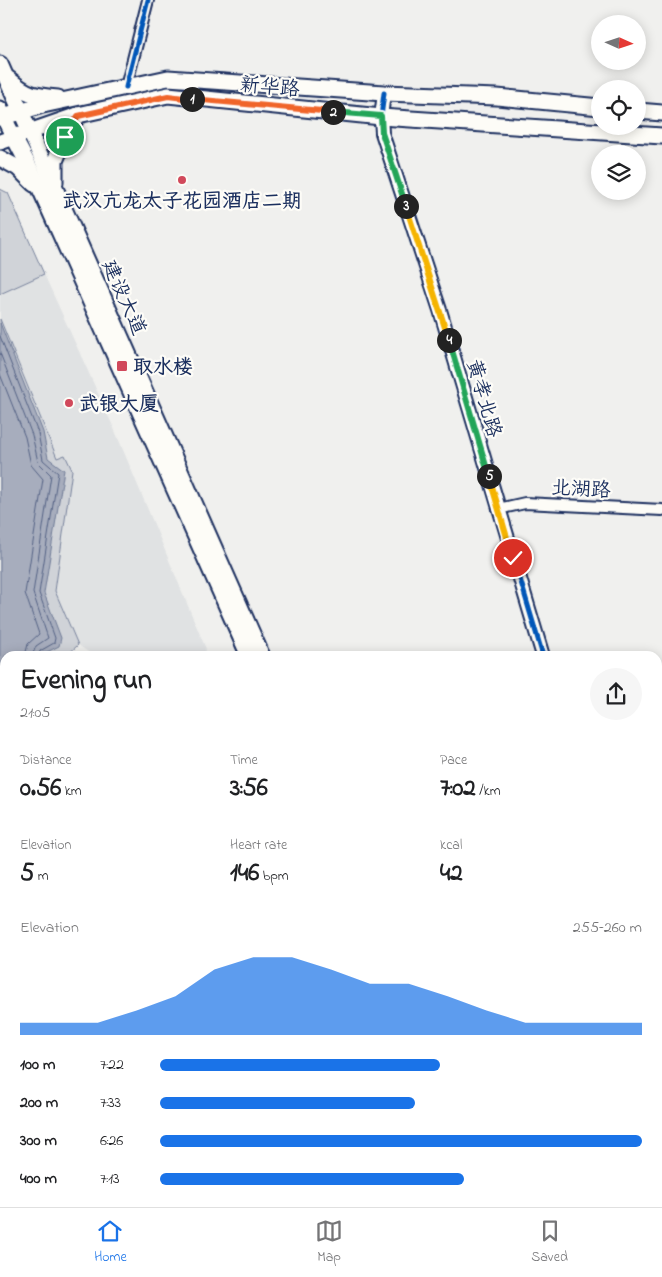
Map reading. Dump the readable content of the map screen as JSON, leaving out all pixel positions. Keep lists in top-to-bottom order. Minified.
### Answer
{"streets":{"main road":["新华路","建设大道"],"street":["黄孝北路","北湖路"]},"crossings":[["新华路","建设大道"],["新华路","黄孝北路"],["黄孝北路","北湖路"]],"places":{"other":["武汉亢龙太子花园酒店二期","武银大厦"],"transit":["取水楼"]},"north":"right","page":{"pins":["1","2","3","4","5"],"heading":["Evening run","21:05"],"stats":[["Distance","0.56 km"],["Time","3:56"],["Pace","7:02 /km"],["Elevation","5 m"],["Heart rate","146 bpm"],["kcal","42"]],"chart":["Elevation","255–260 m"],"list":[{"name":"100 m","note":"7:22"},{"name":"200 m","note":"7:33"},{"name":"300 m","note":"6:26"},{"name":"400 m","note":"7:13"}],"tabs":["Home","Map","Saved"]}}
